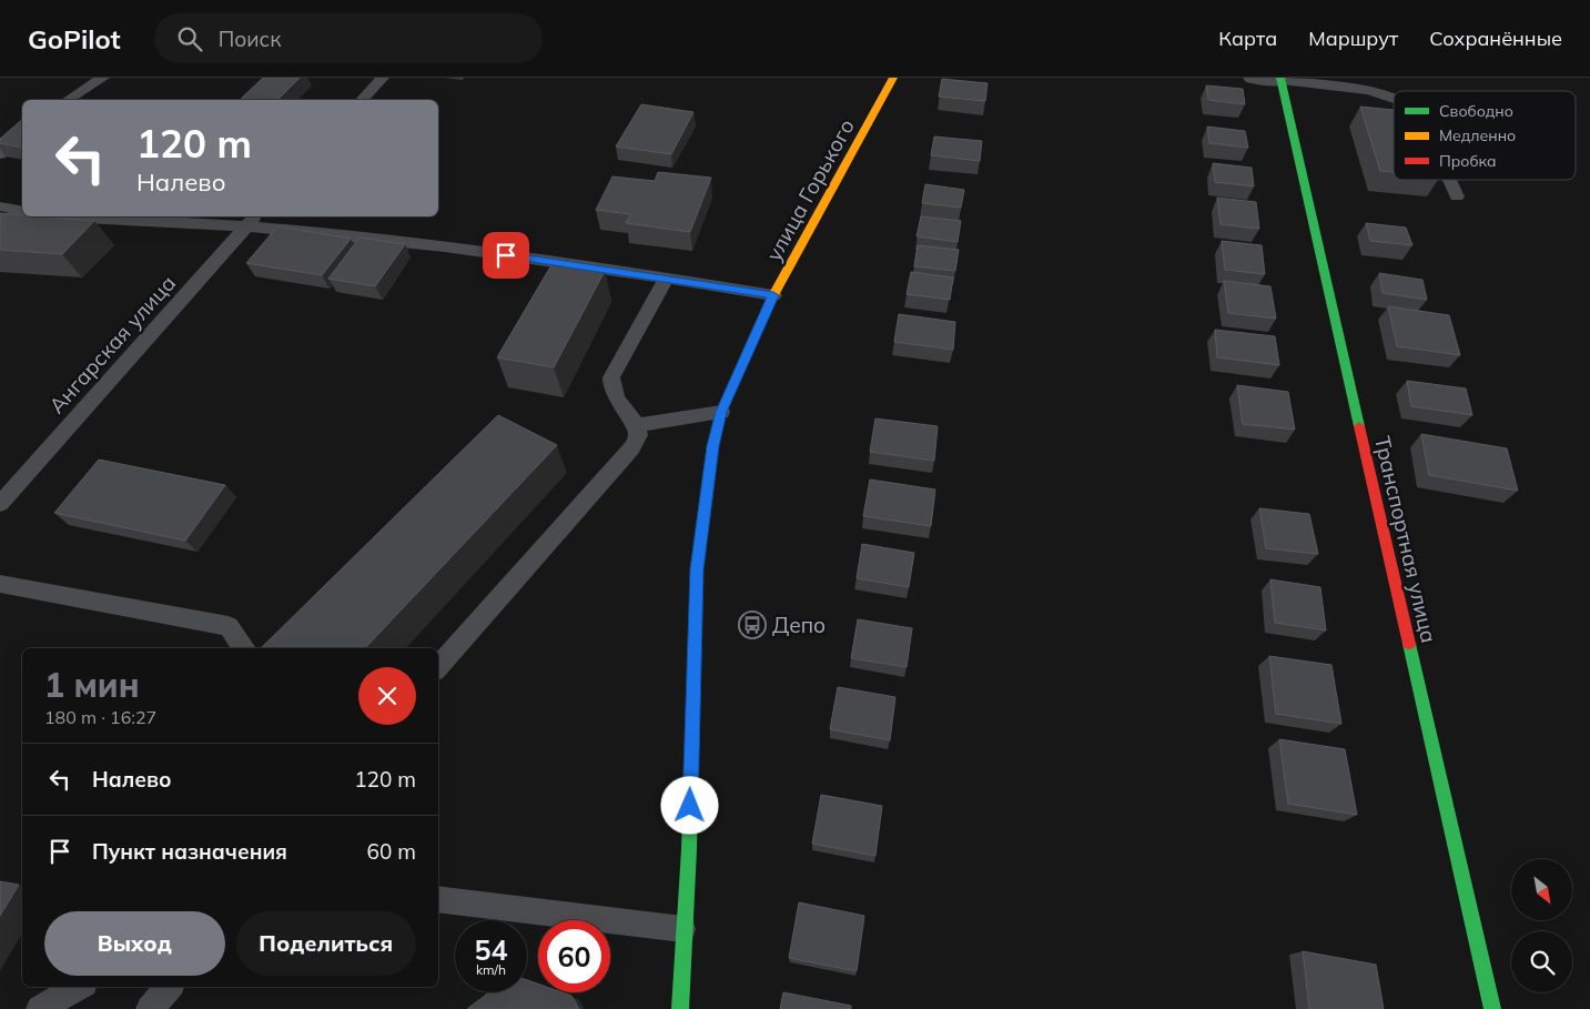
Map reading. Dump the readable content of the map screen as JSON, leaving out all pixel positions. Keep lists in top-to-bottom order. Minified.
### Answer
{"streets":{"main road":["улица Горького","Транспортная улица"],"lane":["Ангарская улица"]},"places":{"bus stop":["Депо"]},"legend":["Свободно","Медленно","Пробка"],"north":"bottom right","page":{"header":"GoPilot","search":"Поиск","nav":["Карта","Маршрут","Сохранённые"],"turn":["120 m","Налево"],"heading":["1 мин","180 m · 16:27"],"list":[{"name":"Налево","value":"120 m"},{"name":"Пункт назначения","value":"60 m"}],"buttons":["Выход","Поделиться"],"speed":"54 km/h","limit":"60"}}
